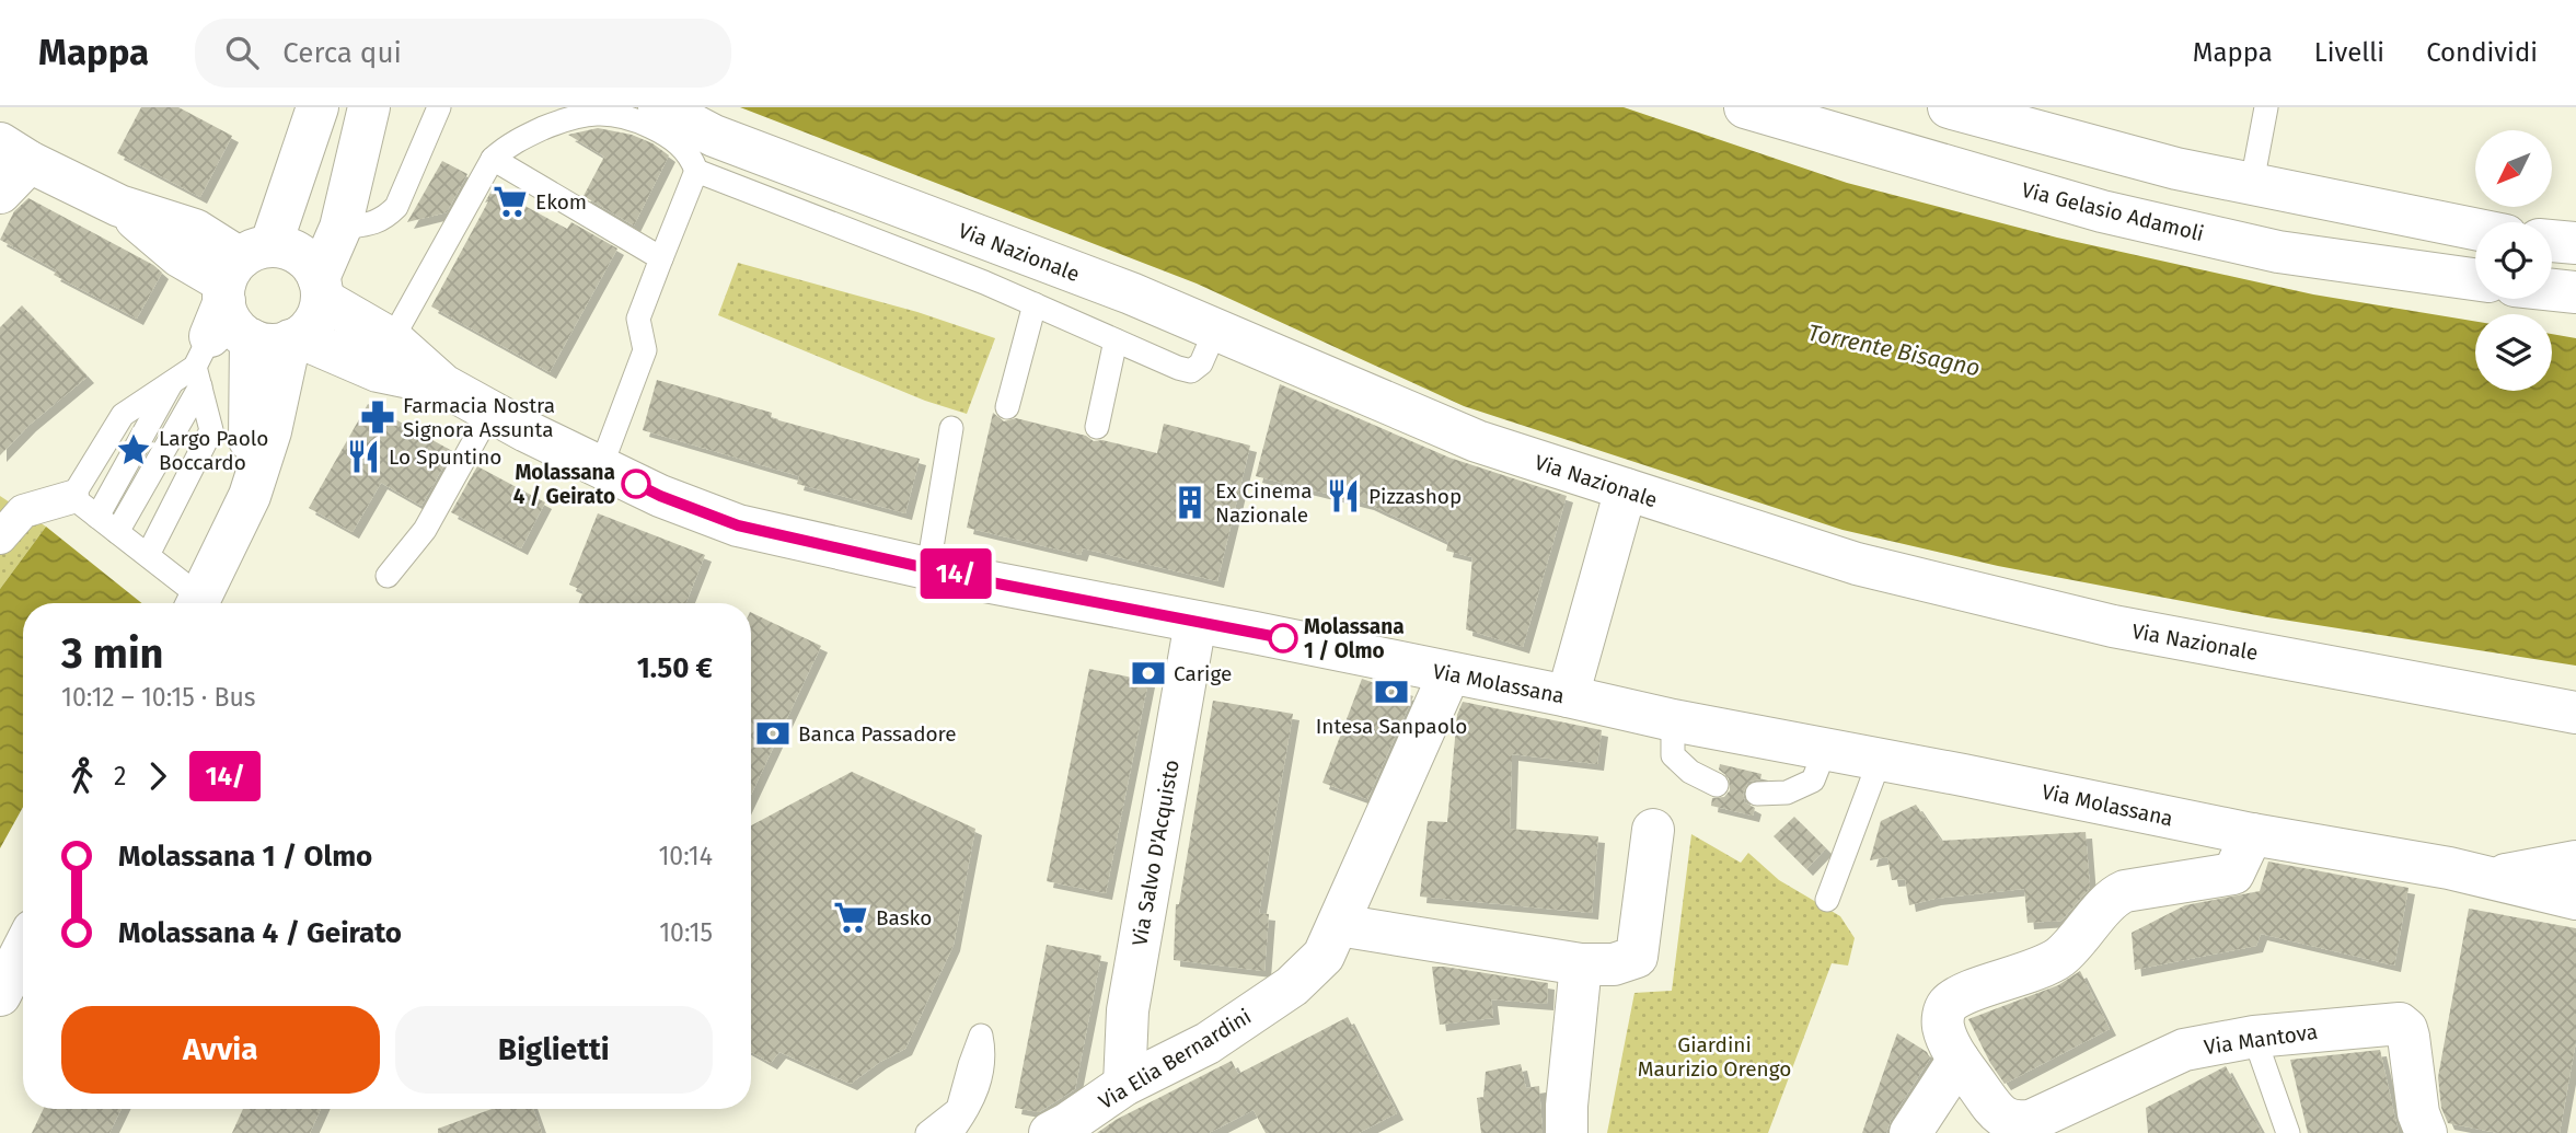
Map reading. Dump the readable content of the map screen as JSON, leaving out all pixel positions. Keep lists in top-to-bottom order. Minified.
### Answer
{"streets":{"main road":["Via Gelasio Adamoli","Via Nazionale","Via Molassana","Via Salvo D'Acquisto","Via Mantova","Via Elia Bernardini"]},"crossings":[["Via Molassana","Via Salvo D'Acquisto"],["Via Molassana","Via Mantova"],["Via Molassana","Via Elia Bernardini"],["Via Salvo D'Acquisto","Via Elia Bernardini"]],"water":["Torrente Bisagno"],"parks":["Giardini Maurizio Orengo"],"places":{"supermarket":["Ekom","Basko"],"pharmacy":["Farmacia Nostra Signora Assunta"],"place":["Largo Paolo Boccardo"],"restaurant":["Lo Spuntino","Pizzashop"],"other":["Molassana 4 / Geirato","Molassana 1 / Olmo"],"building":["Ex Cinema Nazionale"],"bank":["Carige","Intesa Sanpaolo","Banca Passadore"]},"lines":["bus line 14/"],"north":"bottom left","page":{"header":"Mappa","search":"Cerca qui","nav":["Mappa","Livelli","Condividi"],"on_map":"14/","heading":["3 min","10:12 – 10:15 · Bus","1.50 €"],"legs":["2","14/"],"list":[{"name":"Molassana 1 / Olmo","value":"10:14"},{"name":"Molassana 4 / Geirato","value":"10:15"}],"buttons":["Avvia","Biglietti"]}}
